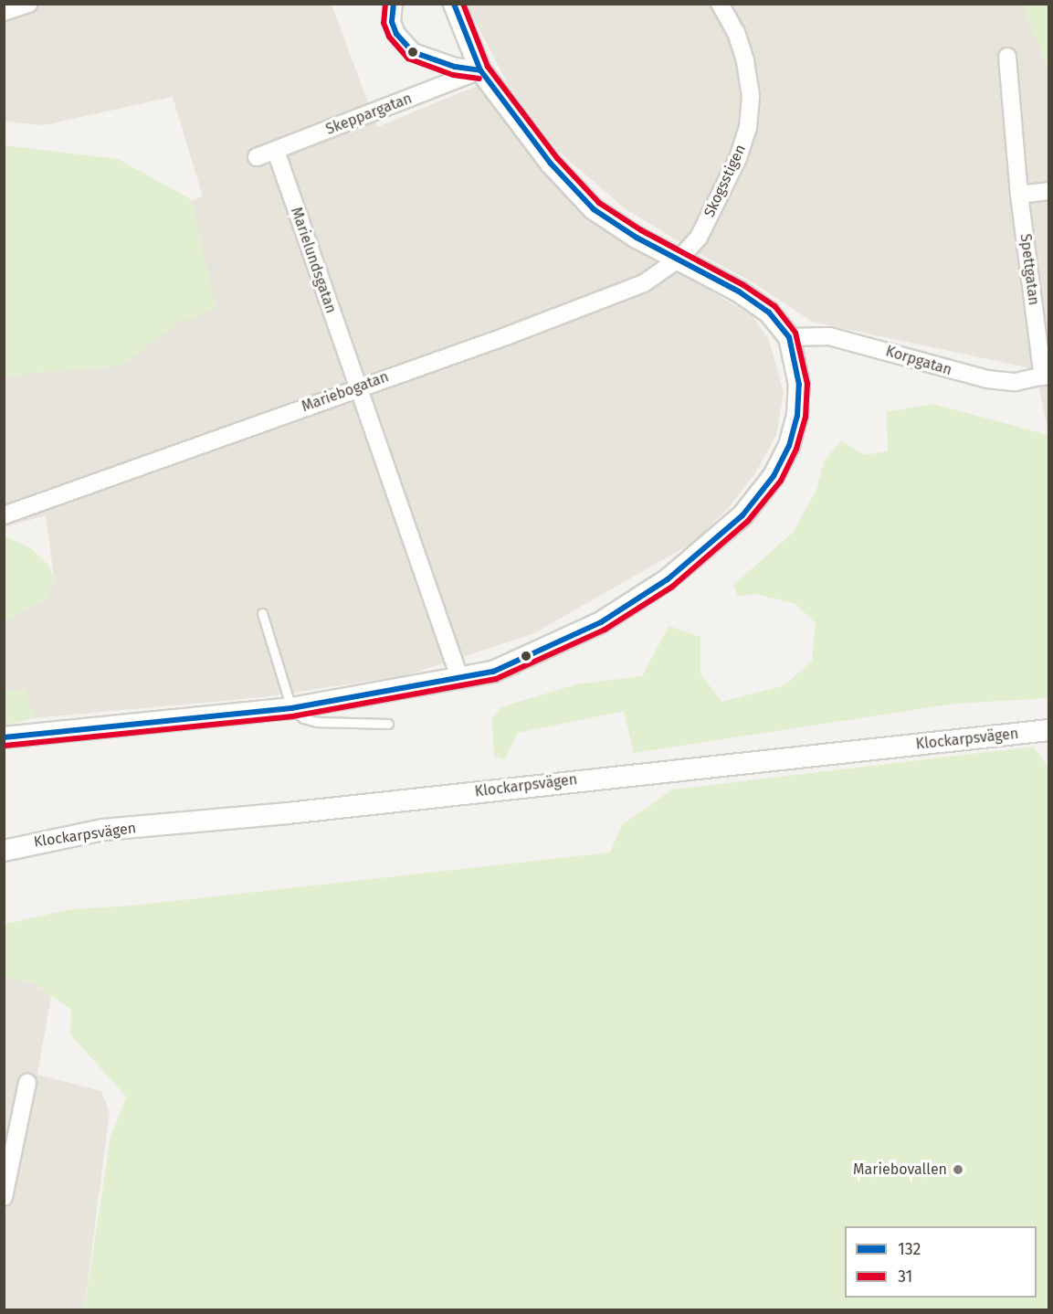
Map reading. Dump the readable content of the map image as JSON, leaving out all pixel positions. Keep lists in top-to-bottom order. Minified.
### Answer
{"streets":{"street":["Skeppargatan","Skogsstigen","Marielundsgatan","Spettgatan","Korpgatan","Mariebogatan","Klockarpsvägen"]},"crossings":[["Skeppargatan","Marielundsgatan"],["Skogsstigen","Mariebogatan"],["Marielundsgatan","Mariebogatan"],["Spettgatan","Korpgatan"]],"places":["Mariebovallen"],"lines":["transit line 132","transit line 31"],"legend":["132","31"]}
